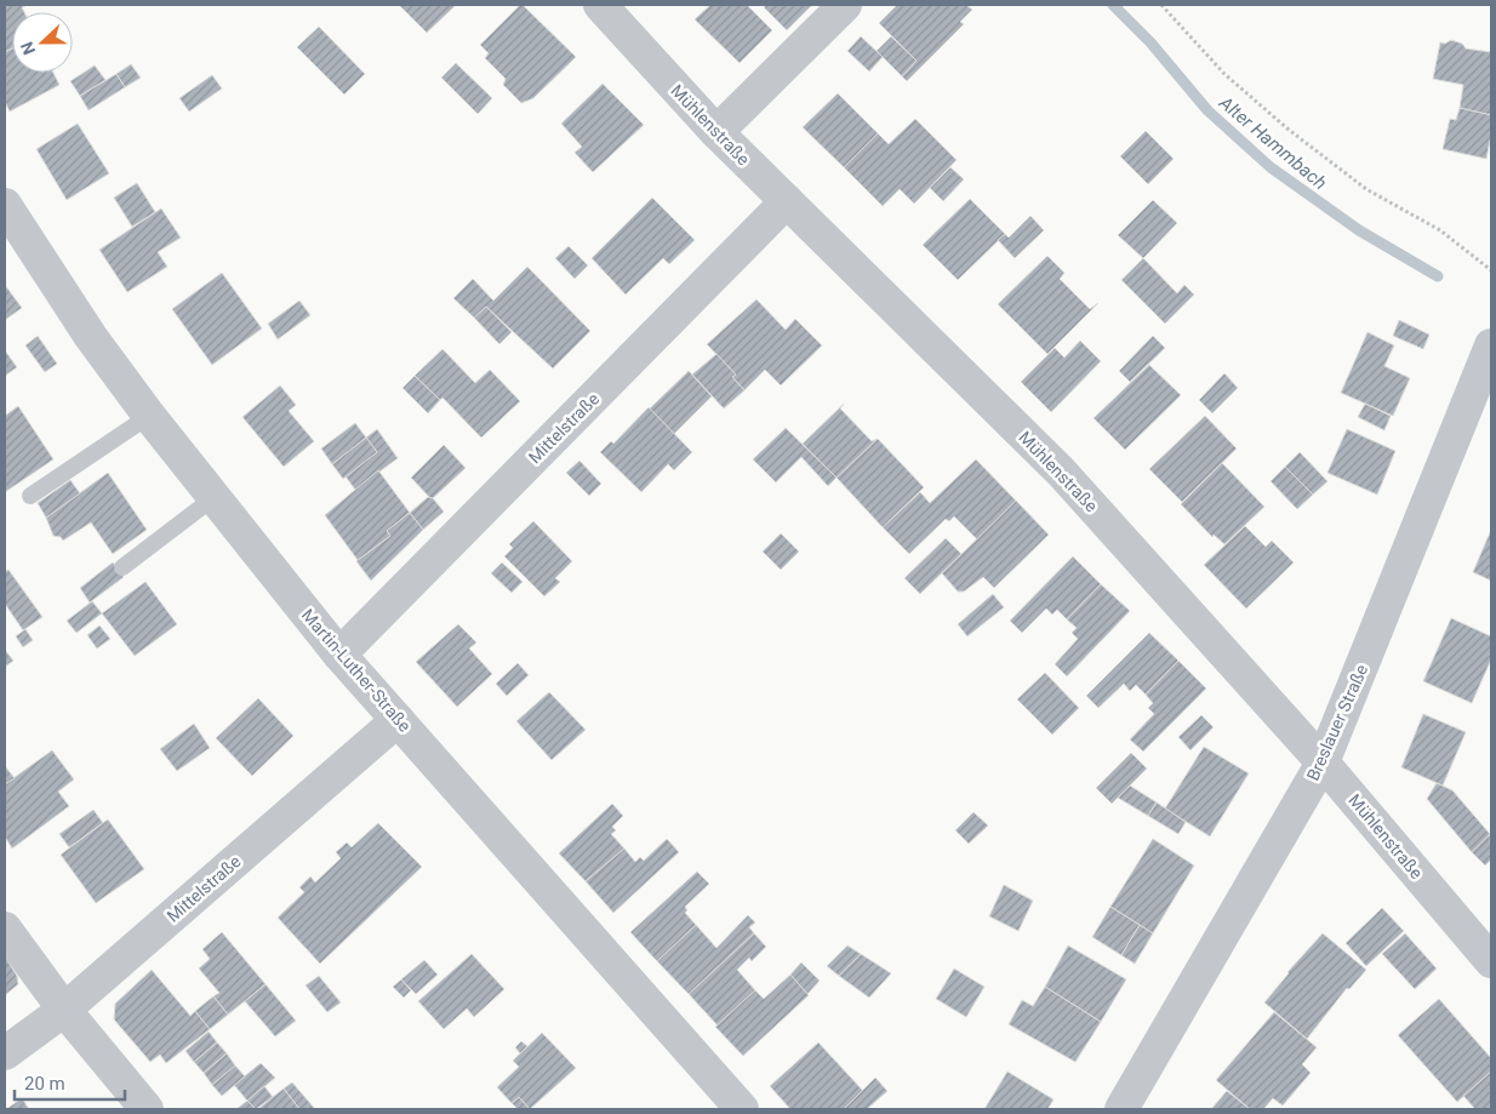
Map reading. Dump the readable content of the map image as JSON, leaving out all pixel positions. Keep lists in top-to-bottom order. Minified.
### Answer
{"streets":{"street":["Mühlenstraße","Mittelstraße","Martin-Luther-Straße","Breslauer Straße"]},"crossings":[["Mühlenstraße","Mittelstraße"],["Mühlenstraße","Breslauer Straße"],["Mittelstraße","Martin-Luther-Straße"]],"water":["Alter Hammbach"],"scale_bar":"20 m","north":"left"}
